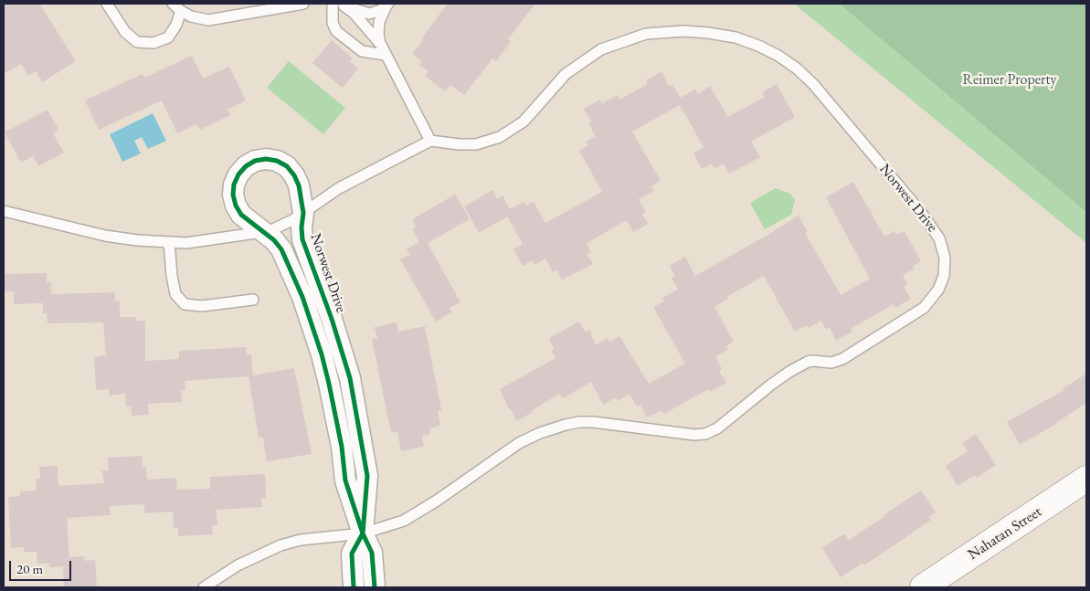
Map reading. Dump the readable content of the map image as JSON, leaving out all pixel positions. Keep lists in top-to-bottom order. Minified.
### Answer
{"streets":{"main road":["Nahatan Street"],"street":["Norwest Drive"]},"parks":["Reimer Property"],"scale_bar":"20 m"}
